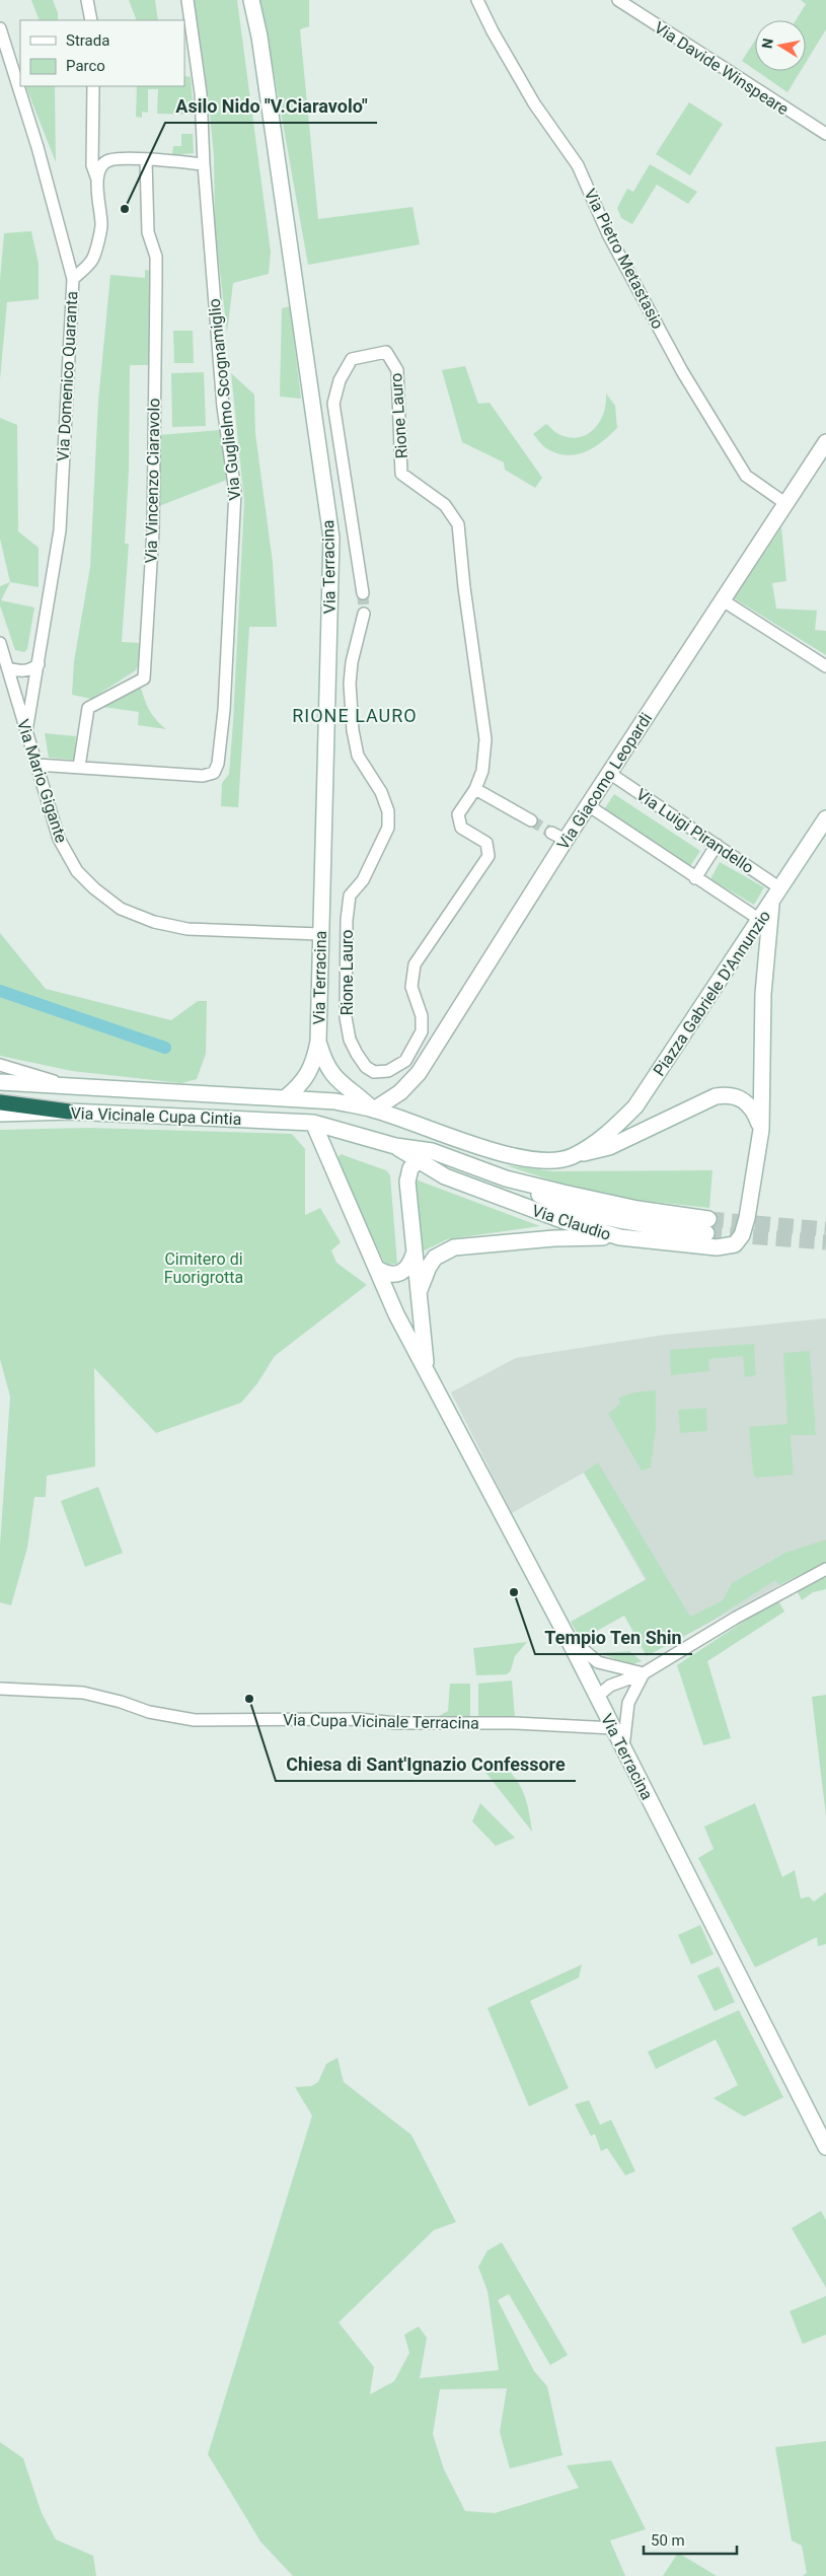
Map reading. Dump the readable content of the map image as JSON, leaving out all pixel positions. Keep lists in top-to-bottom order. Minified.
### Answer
{"streets":{"main road":["Via Terracina","Via Giacomo Leopardi","Piazza Gabriele D'Annunzio","Via Vicinale Cupa Cintia","Via Claudio"],"street":["Via Davide Winspeare","Via Pietro Metastasio","Via Domenico Quaranta","Via Guglielmo Scognamiglio","Rione Lauro","Via Vincenzo Ciaravolo","Via Mario Gigante","Via Luigi Pirandello","Via Cupa Vicinale Terracina"]},"crossings":[["Via Pietro Metastasio","Via Giacomo Leopardi"],["Via Domenico Quaranta","Via Mario Gigante"],["Via Guglielmo Scognamiglio","Via Vincenzo Ciaravolo"],["Via Guglielmo Scognamiglio","Via Mario Gigante"],["Via Terracina","Via Mario Gigante"],["Via Terracina","Via Vicinale Cupa Cintia"],["Via Terracina","Via Claudio"],["Via Terracina","Via Cupa Vicinale Terracina"],["Via Giacomo Leopardi","Via Luigi Pirandello"],["Piazza Gabriele D'Annunzio","Via Claudio"],["Via Vicinale Cupa Cintia","Via Claudio"]],"districts":["RIONE LAURO"],"parks":["Cimitero di Fuorigrotta"],"places":["Asilo Nido \"V.Ciaravolo\"","Tempio Ten Shin","Chiesa di Sant'Ignazio Confessore"],"legend":["Strada","Parco"],"scale_bar":"50 m","north":"left"}
